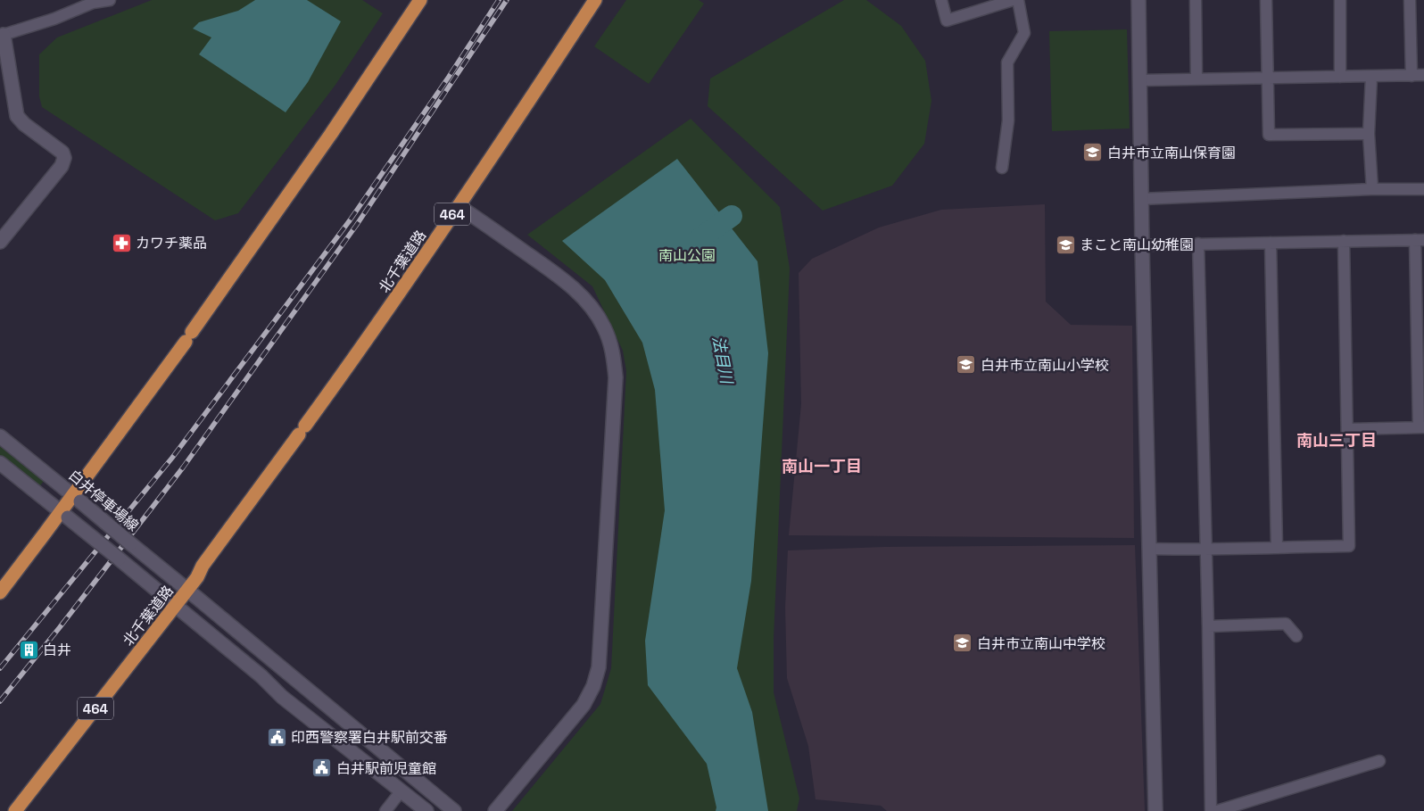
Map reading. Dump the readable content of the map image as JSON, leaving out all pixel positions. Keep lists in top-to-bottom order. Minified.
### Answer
{"streets":{"highway":["464","北千葉道路"],"street":["白井停車場線"]},"crossings":[["北千葉道路","白井停車場線"]],"districts":["南山三丁目","南山一丁目"],"water":["法目川"],"parks":["南山公園"],"places":{"school or university":["白井市立南山保育園","まこと南山幼稚園","白井市立南山小学校","白井市立南山中学校"],"pharmacy":["カワチ薬品"],"building":["白井"],"public building":["印西警察署白井駅前交番","白井駅前児童館"]}}
